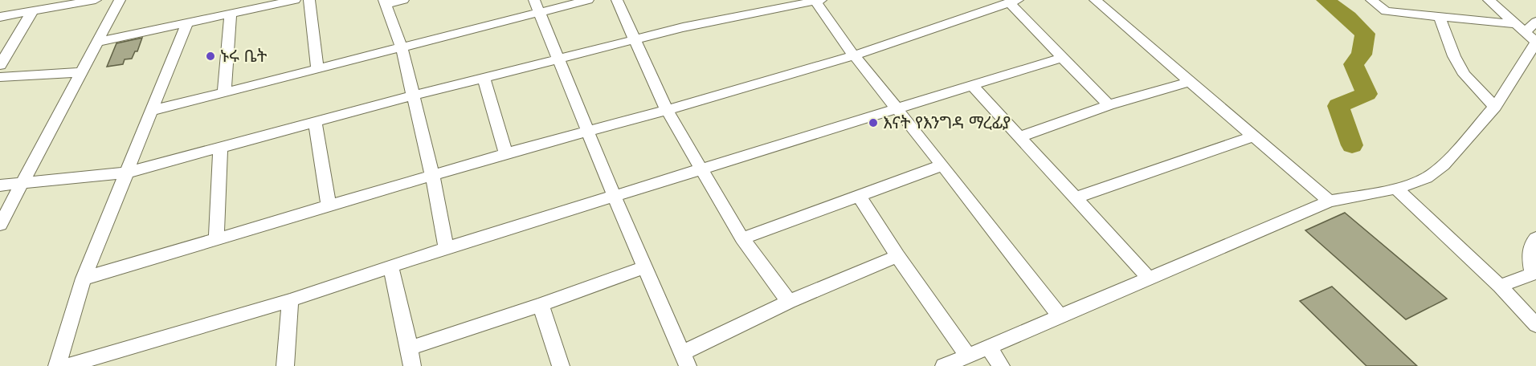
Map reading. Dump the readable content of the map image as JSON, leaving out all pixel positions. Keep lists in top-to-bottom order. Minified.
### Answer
{"places":["ኑሩ ቤት","እናት የእንግዳ ማረፊያ"]}
